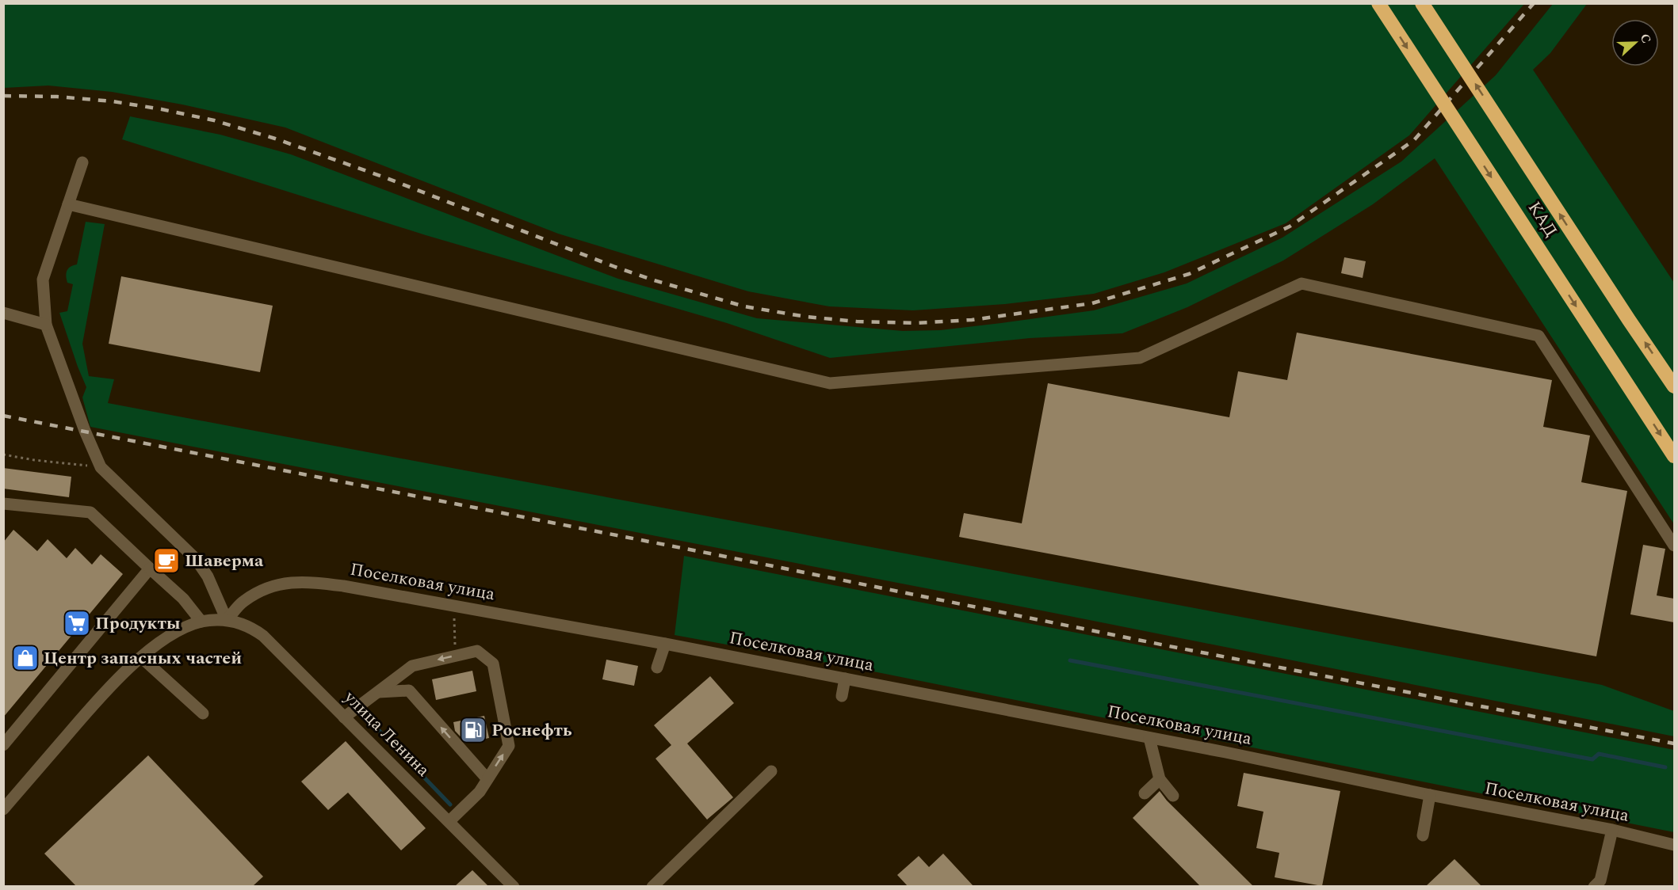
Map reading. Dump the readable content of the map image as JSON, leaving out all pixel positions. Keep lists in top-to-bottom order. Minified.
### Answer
{"streets":{"highway":["КАД"],"street":["Поселковая улица","улица Ленина"]},"crossings":[["Поселковая улица","улица Ленина"]],"places":{"cafe":["Шаверма"],"supermarket":["Продукты"],"shop":["Центр запасных частей"],"fuel station":["Роснефть"]},"north":"right"}
